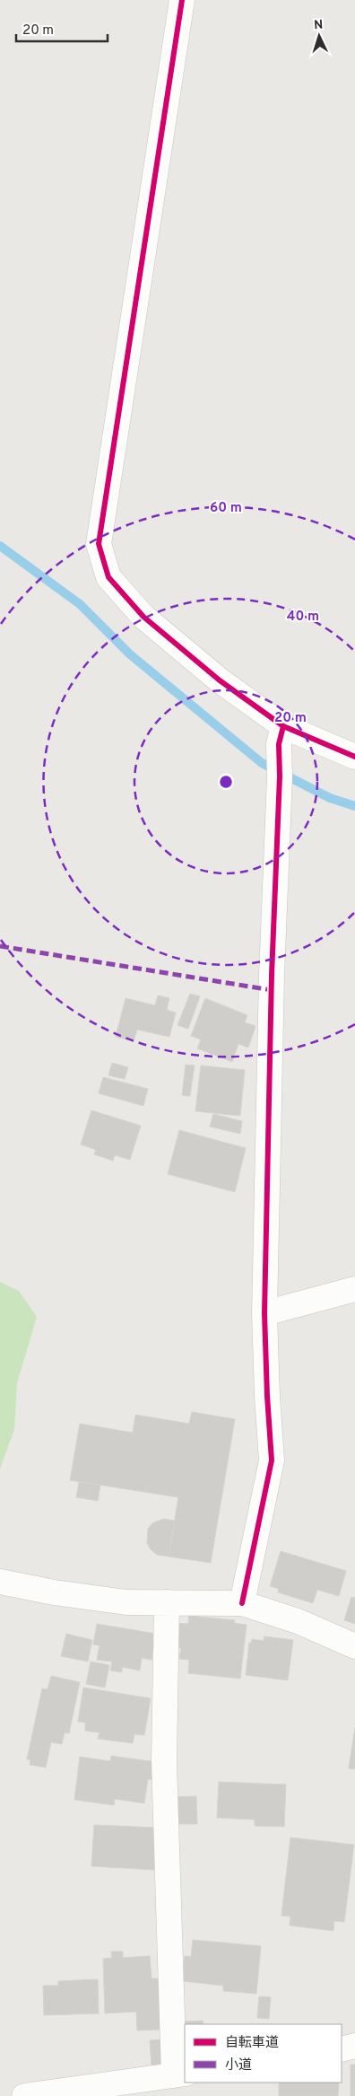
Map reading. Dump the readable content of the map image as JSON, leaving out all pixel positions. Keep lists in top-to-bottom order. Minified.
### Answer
{"legend":["自転車道","小道"],"scale_bar":"20 m","north":"top","rings":["60 m","40 m","20 m"]}
